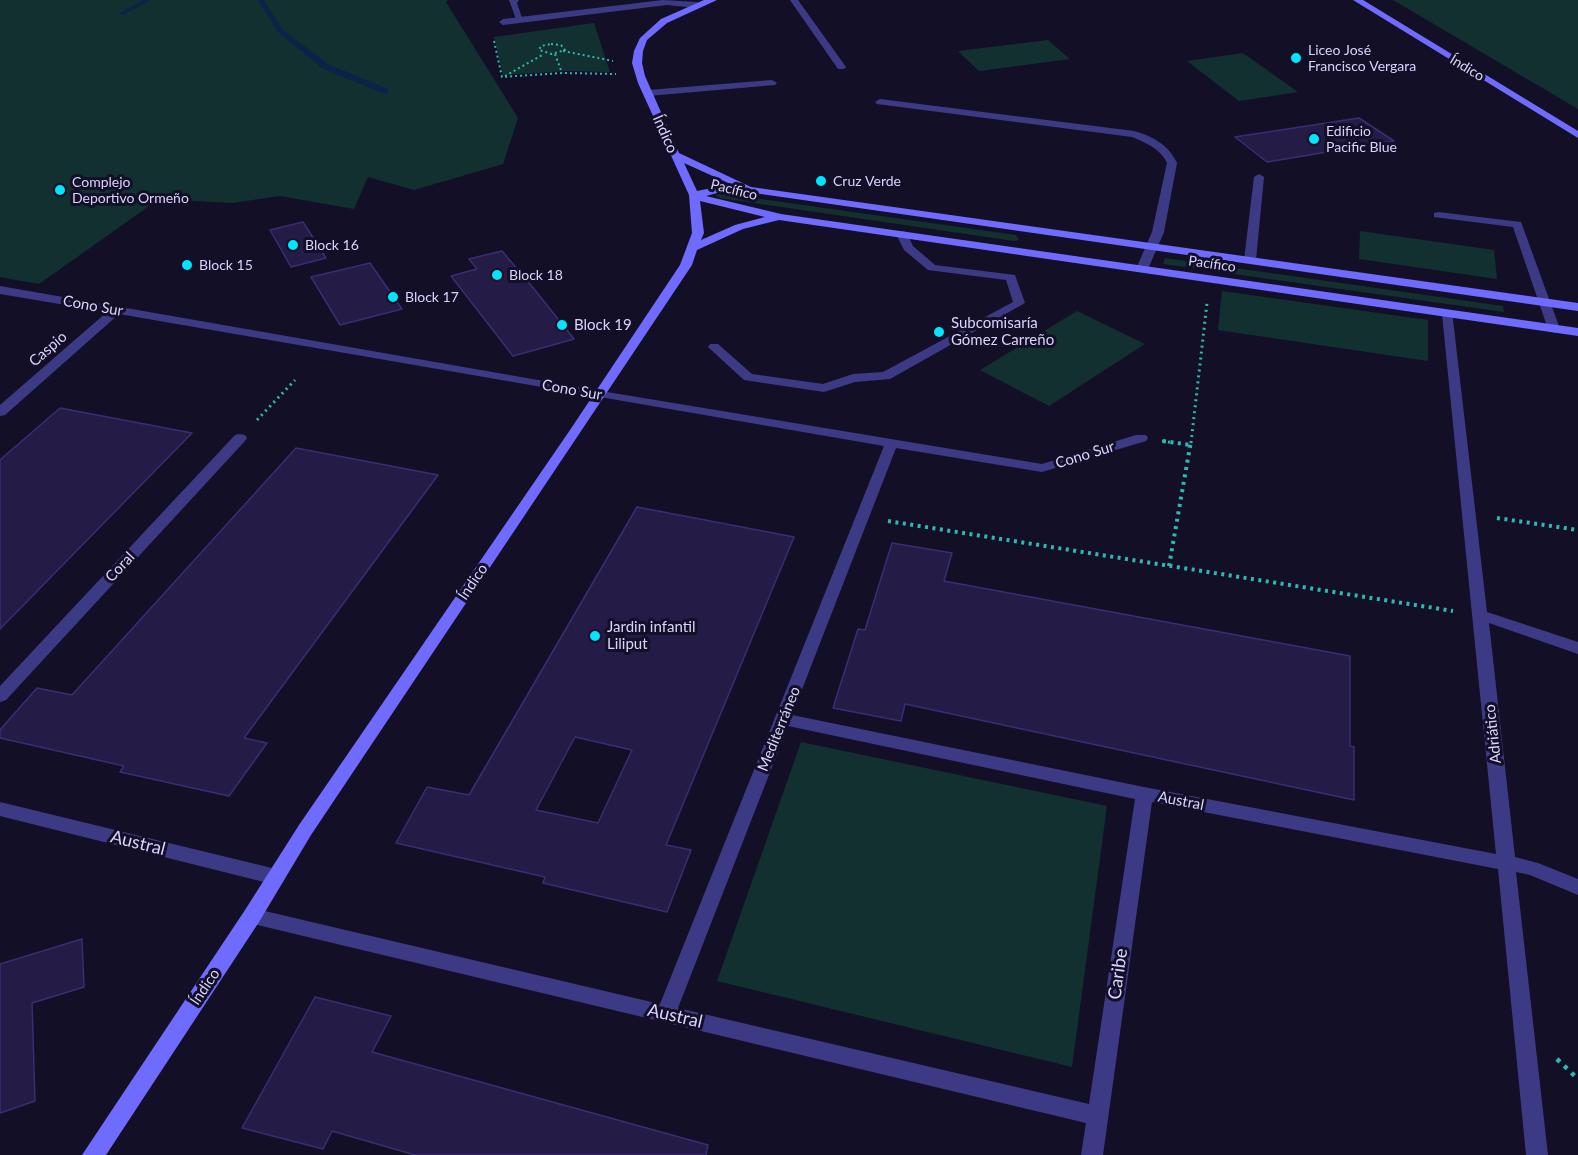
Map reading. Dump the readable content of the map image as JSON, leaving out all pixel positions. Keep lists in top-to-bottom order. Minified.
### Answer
{"streets":{"street":["Índico","Pacífico","Cono Sur","Caspio","Coral","Mediterráneo","Adriático","Austral","Caribe"]},"crossings":[["Índico","Pacífico"],["Índico","Cono Sur"],["Índico","Austral"],["Pacífico","Adriático"],["Cono Sur","Caspio"],["Cono Sur","Mediterráneo"],["Mediterráneo","Austral"],["Adriático","Austral"],["Austral","Caribe"]],"places":["Liceo José Francisco Vergara","Edificio Pacific Blue","Cruz Verde","Complejo Deportivo Ormeño","Block 16","Block 15","Block 18","Block 17","Block 19","Subcomisaría Gómez Carreño","Jardin infantil Liliput"]}
